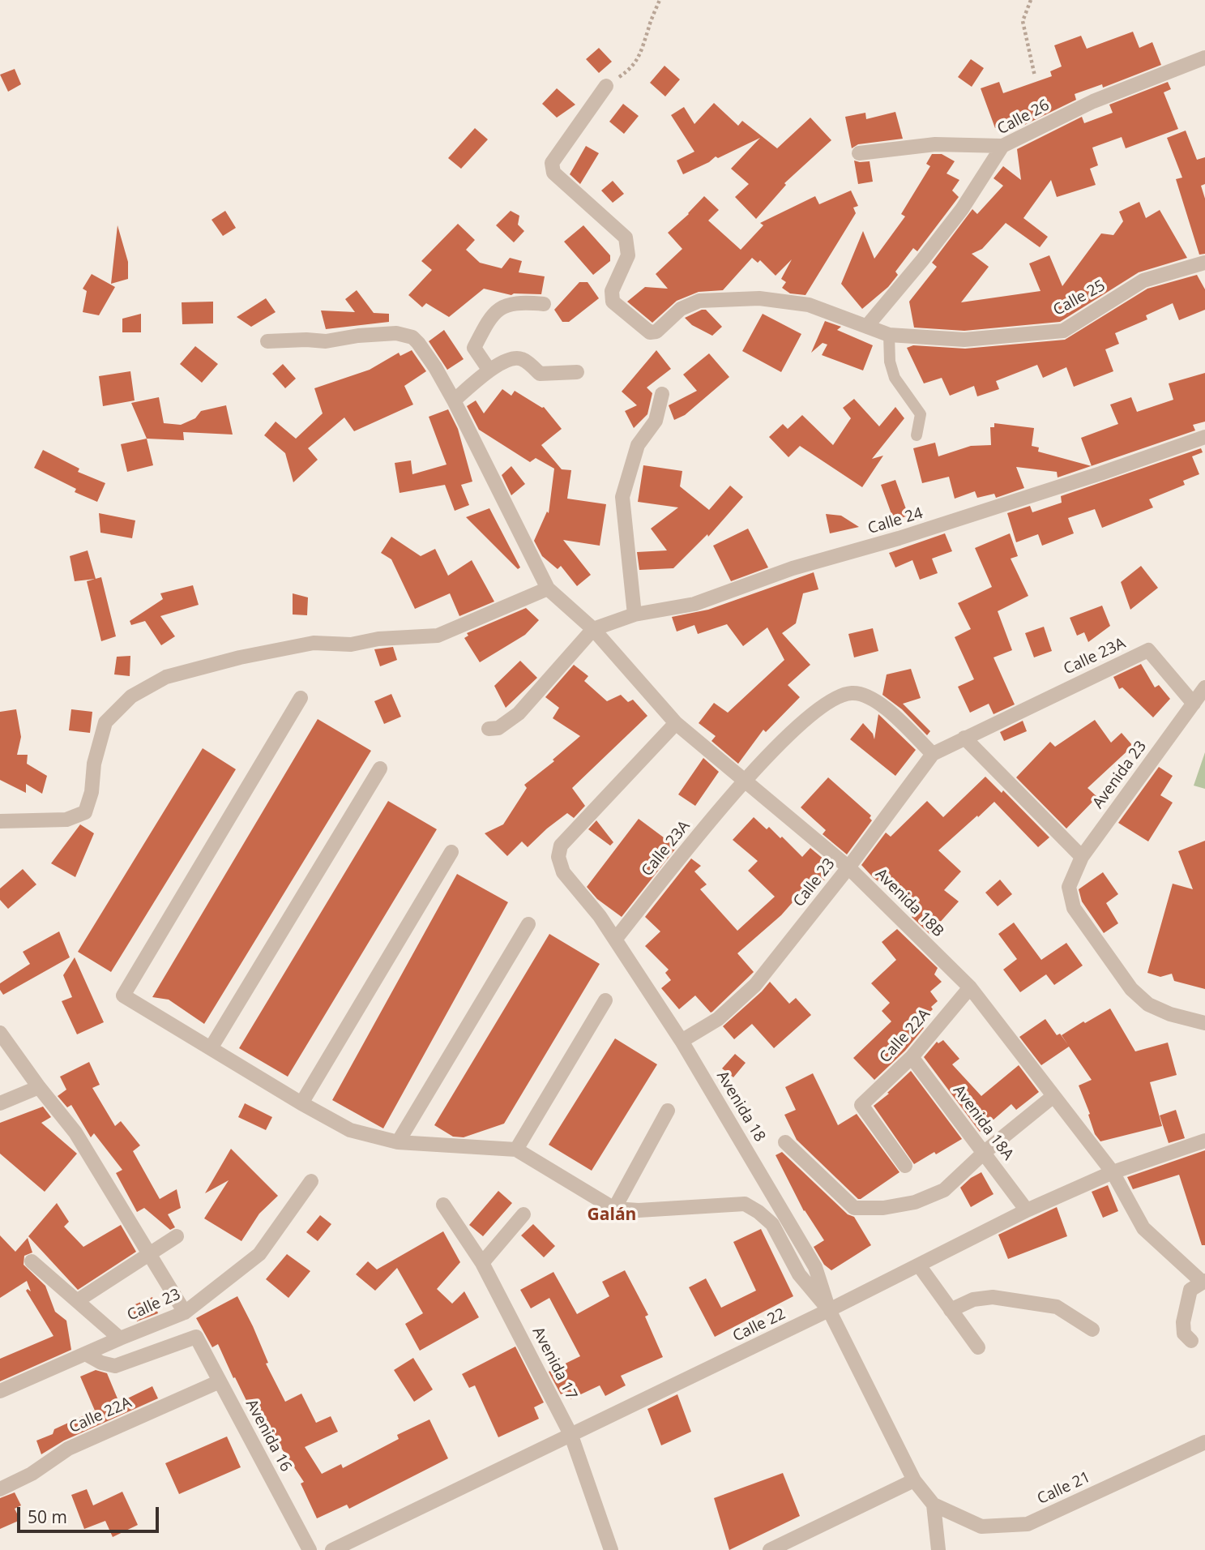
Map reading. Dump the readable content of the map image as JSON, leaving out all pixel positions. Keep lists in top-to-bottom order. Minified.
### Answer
{"streets":{"street":["Calle 26","Calle 25","Calle 24","Calle 23A","Avenida 23","Calle 23","Avenida 18B","Calle 22A","Avenida 18","Avenida 18A","Calle 22","Avenida 17","Avenida 16","Calle 21"]},"crossings":[["Calle 26","Calle 25"],["Calle 24","Avenida 18B"],["Calle 23A","Avenida 23"],["Calle 23A","Calle 23"],["Calle 23A","Avenida 18B"],["Calle 23A","Avenida 18"],["Calle 23","Avenida 18B"],["Calle 23","Avenida 18"],["Calle 23","Avenida 16"],["Avenida 18B","Calle 22A"],["Avenida 18B","Avenida 18"],["Avenida 18B","Calle 22"],["Calle 22A","Avenida 18A"],["Calle 22A","Avenida 16"],["Avenida 18","Calle 22"],["Avenida 18","Calle 21"],["Avenida 18A","Calle 22"],["Calle 22","Avenida 17"]],"districts":["Galán"],"scale_bar":"50 m"}
